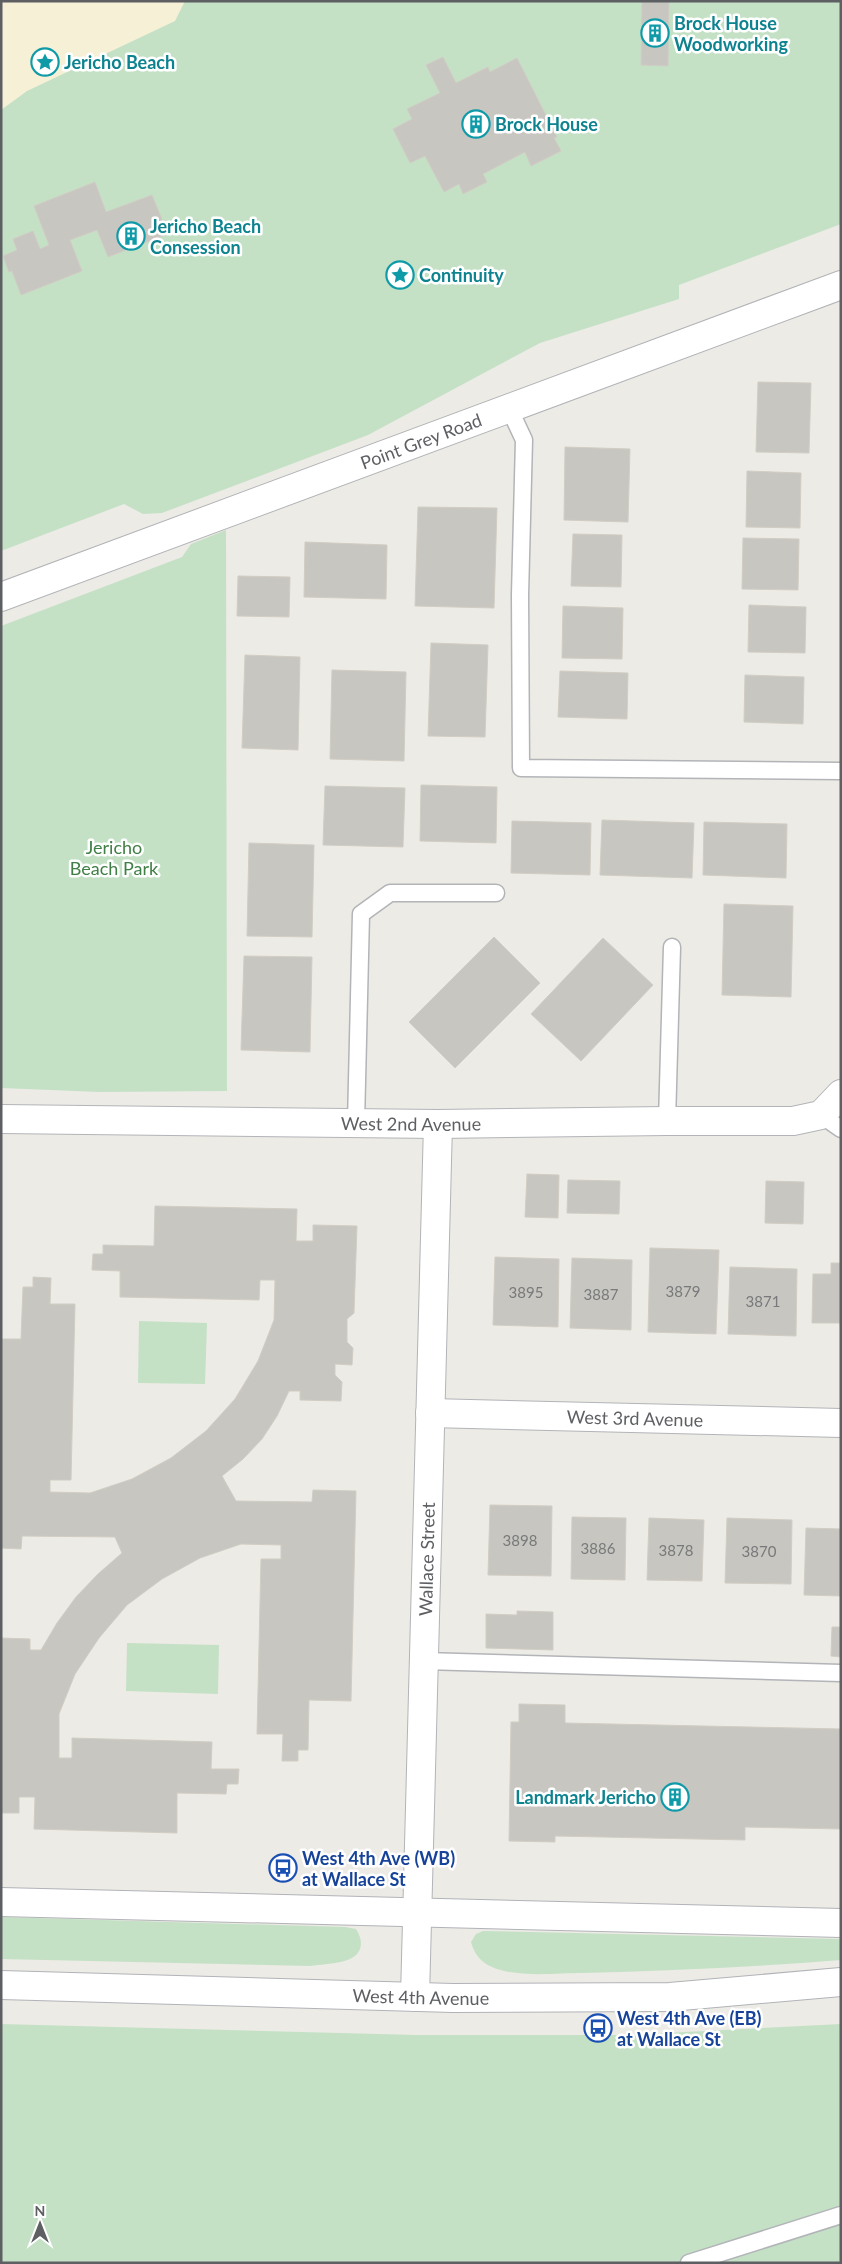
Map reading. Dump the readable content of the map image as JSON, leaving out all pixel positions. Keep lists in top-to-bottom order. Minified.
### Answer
{"streets":{"street":["Point Grey Road","West 2nd Avenue","West 3rd Avenue","Wallace Street","West 4th Avenue"]},"crossings":[["West 2nd Avenue","Wallace Street"],["West 3rd Avenue","Wallace Street"],["Wallace Street","West 4th Avenue"]],"parks":["Jericho Beach Park"],"places":{"building":["Brock House Woodworking","Brock House","Jericho Beach Consession","Landmark Jericho"],"place":["Jericho Beach","Continuity"],"bus stop":["West 4th Ave (WB) at Wallace St","West 4th Ave (EB) at Wallace St"]},"house_numbers":["3879","3895","3887","3871","3898","3886","3878","3870"],"north":"top"}
